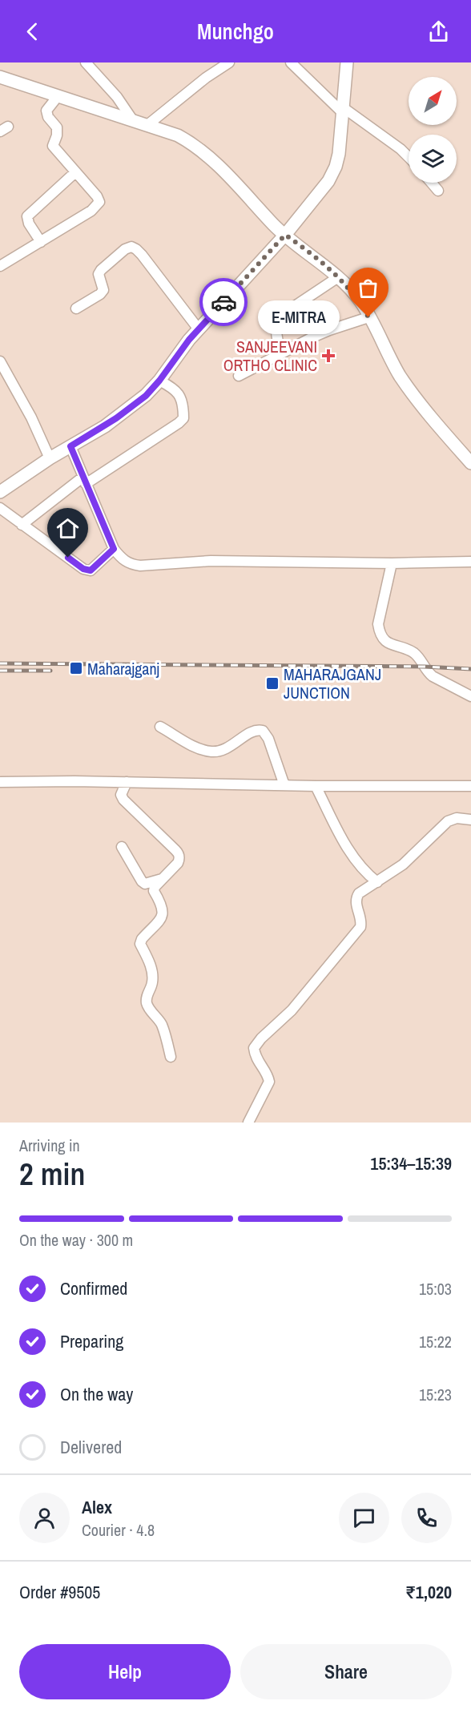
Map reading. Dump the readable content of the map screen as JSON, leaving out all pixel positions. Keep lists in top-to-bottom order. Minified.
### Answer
{"places":{"other":["E-MITRA"],"health":["SANJEEVANI ORTHO CLINIC"],"transit":["Maharajganj","MAHARAJGANJ JUNCTION"]},"north":"top right","page":{"header":"Munchgo","bubble":"E-MITRA","heading":["2 min","Arriving in","15:34–15:39"],"panel":["Alex","Courier · 4.8","Order #9505","₹1,020"],"bar":"On the way · 300 m","list":[["Confirmed","15:03"],["Preparing","15:22"],["On the way","15:23"],"Delivered"],"buttons":["Help","Share"]}}
